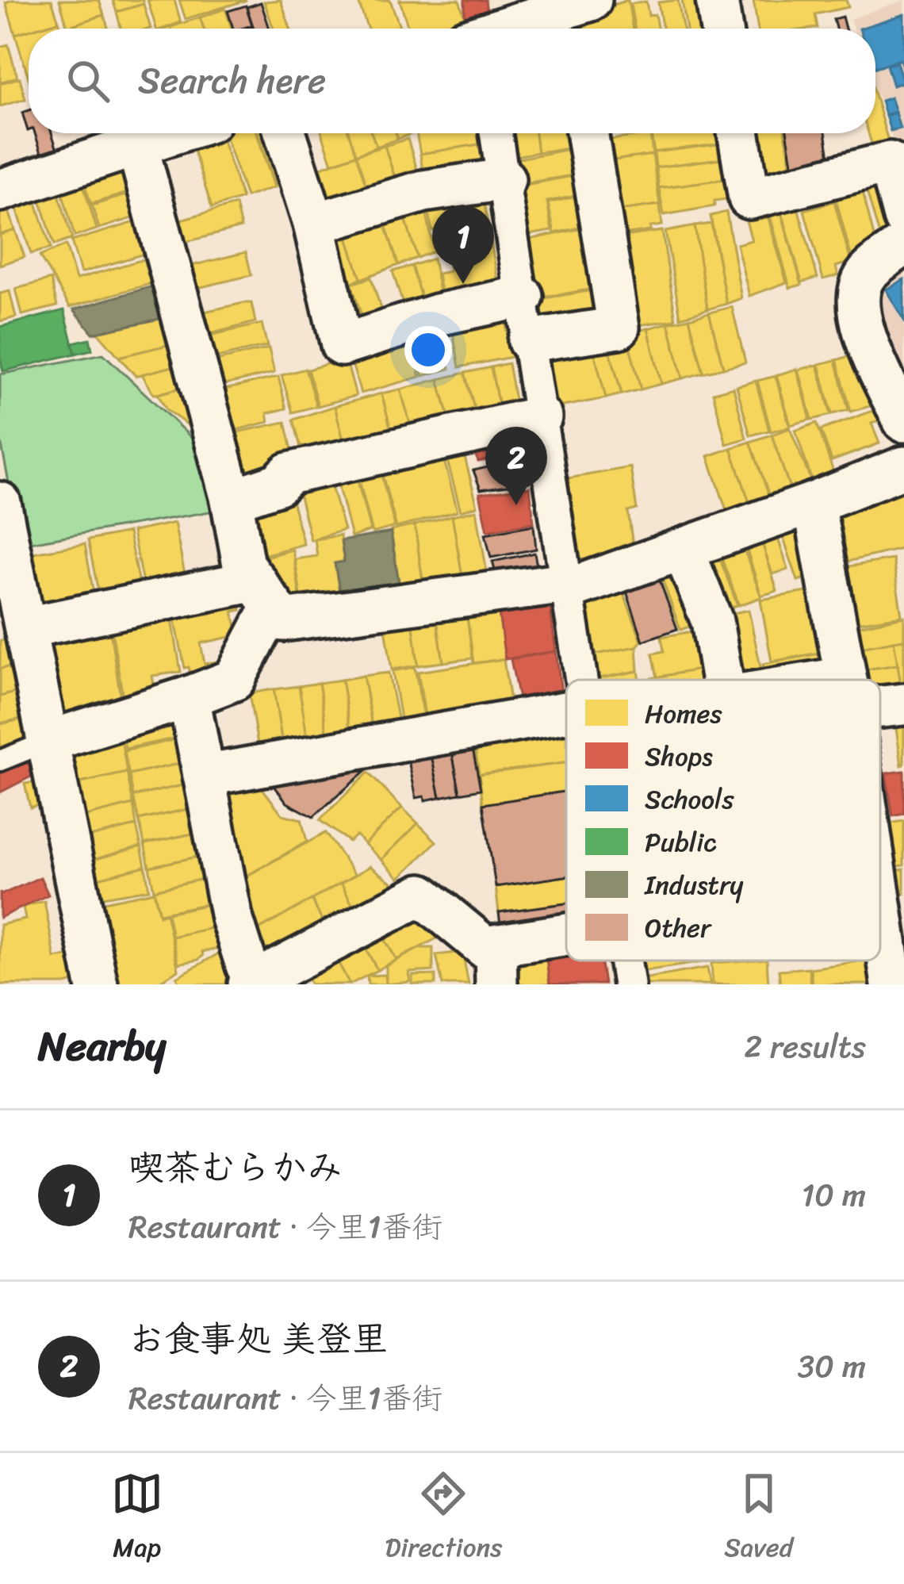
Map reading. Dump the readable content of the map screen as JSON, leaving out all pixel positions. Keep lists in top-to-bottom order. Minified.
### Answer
{"legend":["Homes","Shops","Schools","Public","Industry","Other"],"page":{"search":"Search here","pins":["1","2"],"heading":["Nearby","2 results"],"list":[{"mark":"1","name":"喫茶むらかみ","note":"Restaurant · 今里1番街","value":"10 m"},{"mark":"2","name":"お食事処 美登里","note":"Restaurant · 今里1番街","value":"30 m"}],"nav":["Map","Directions","Saved"]}}
